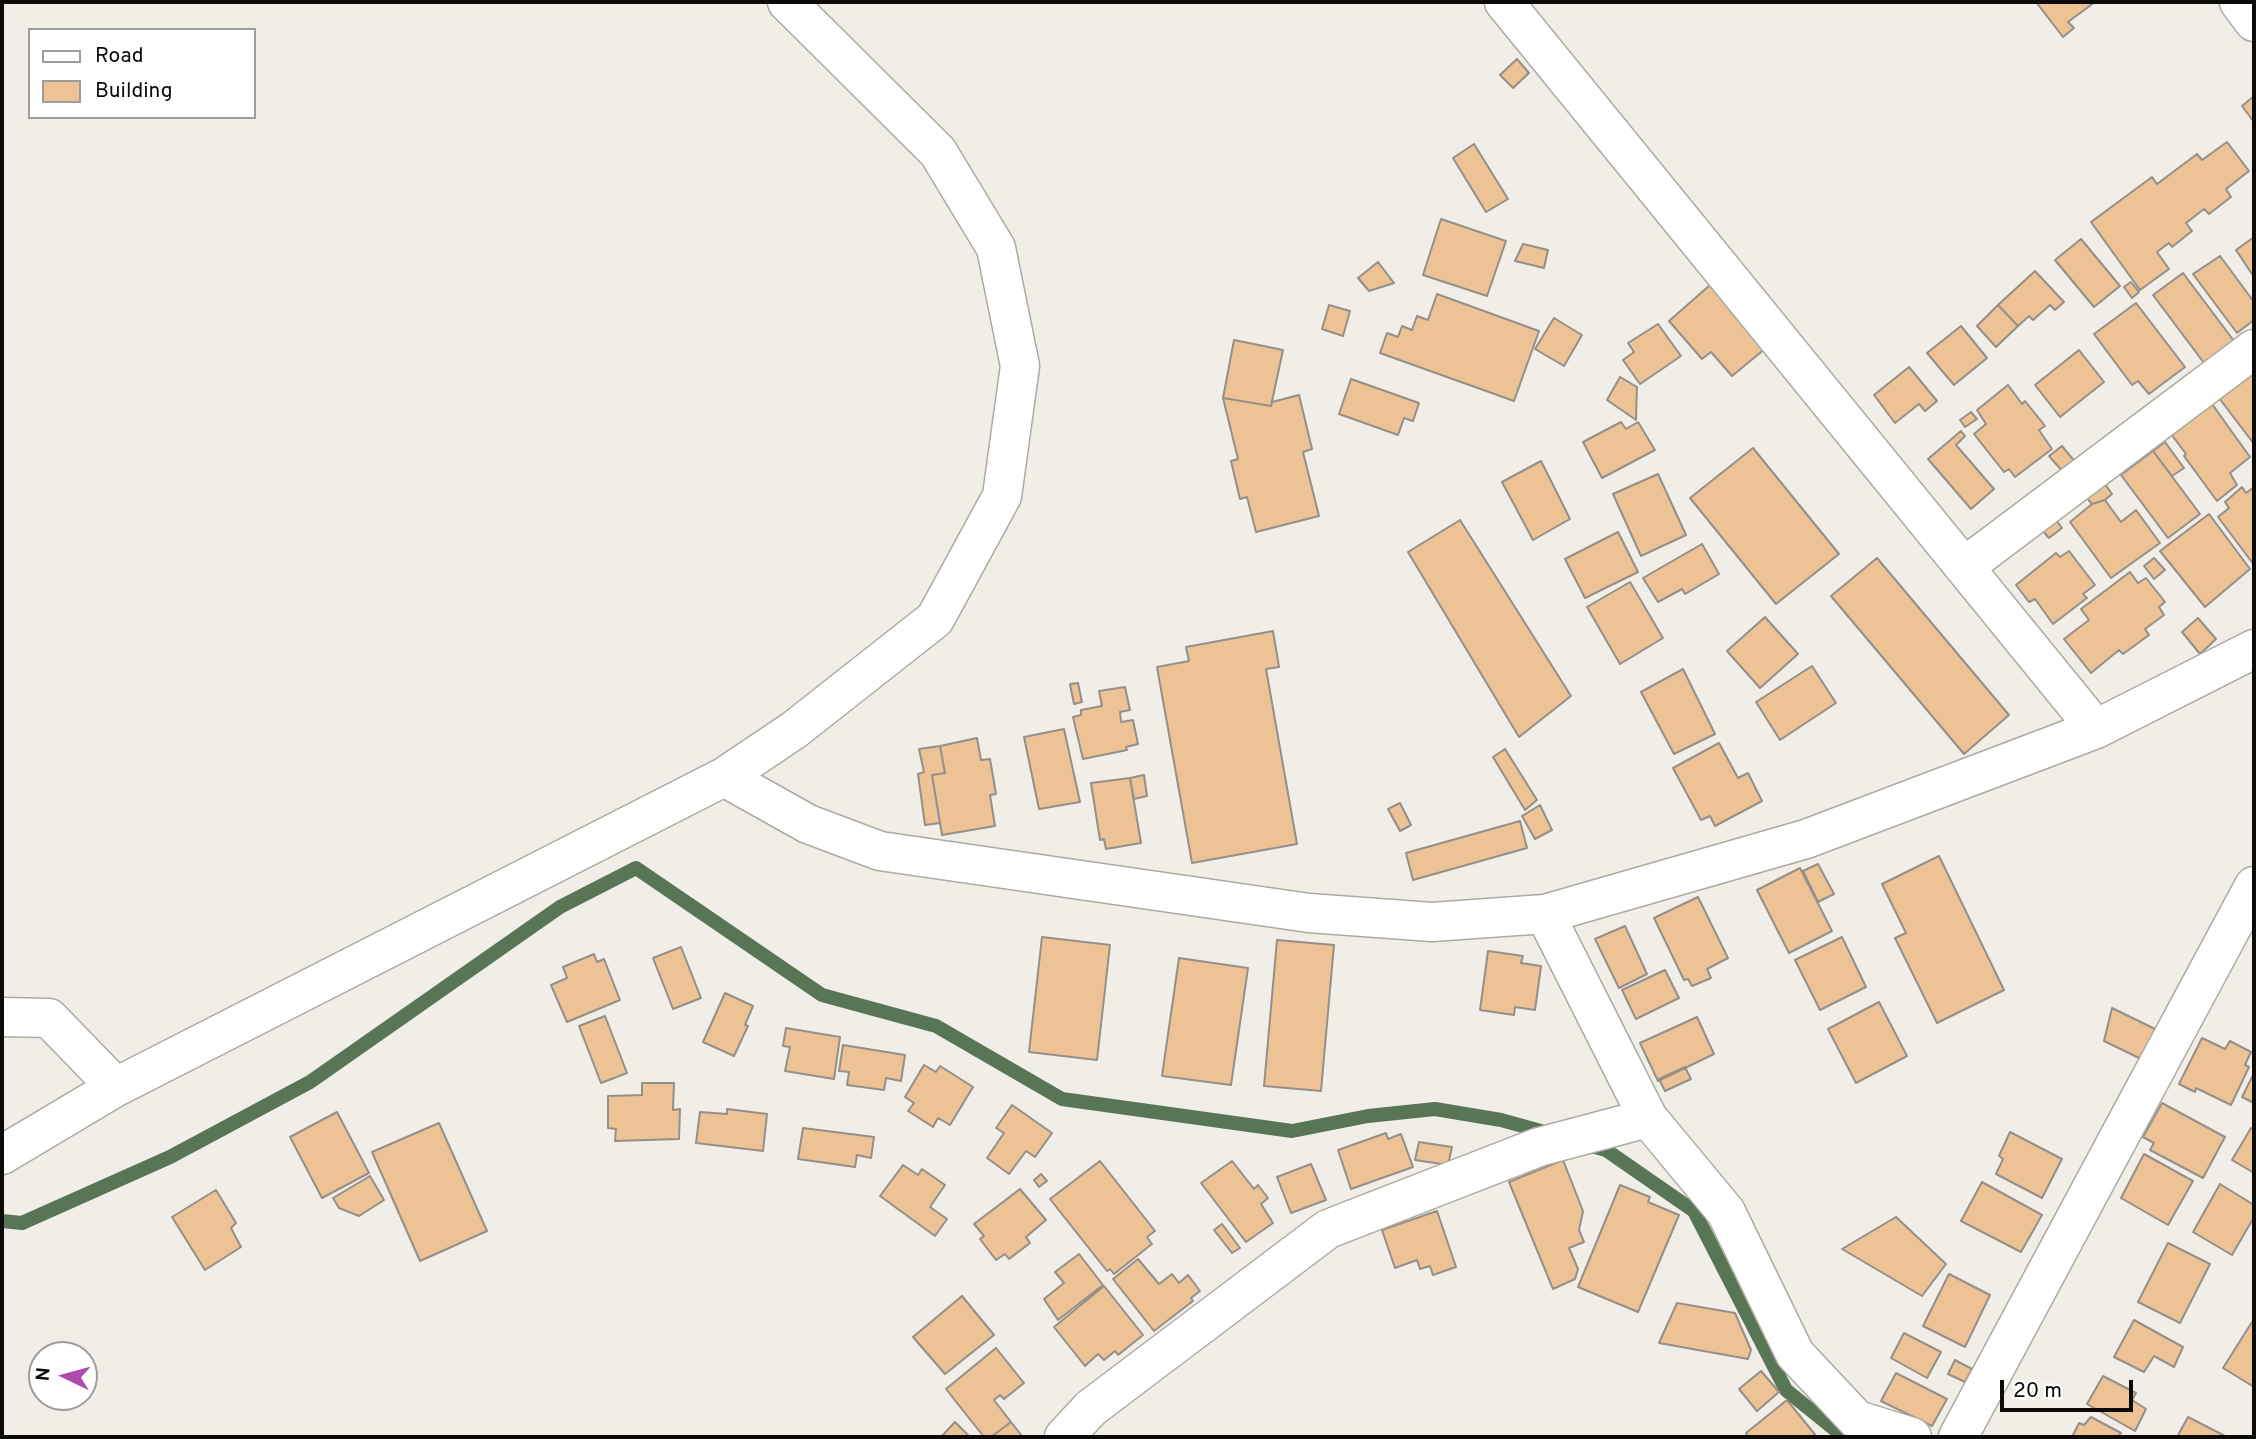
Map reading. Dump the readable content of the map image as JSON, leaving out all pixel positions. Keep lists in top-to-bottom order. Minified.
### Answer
{"legend":["Road","Building"],"scale_bar":"20 m","north":"left"}
